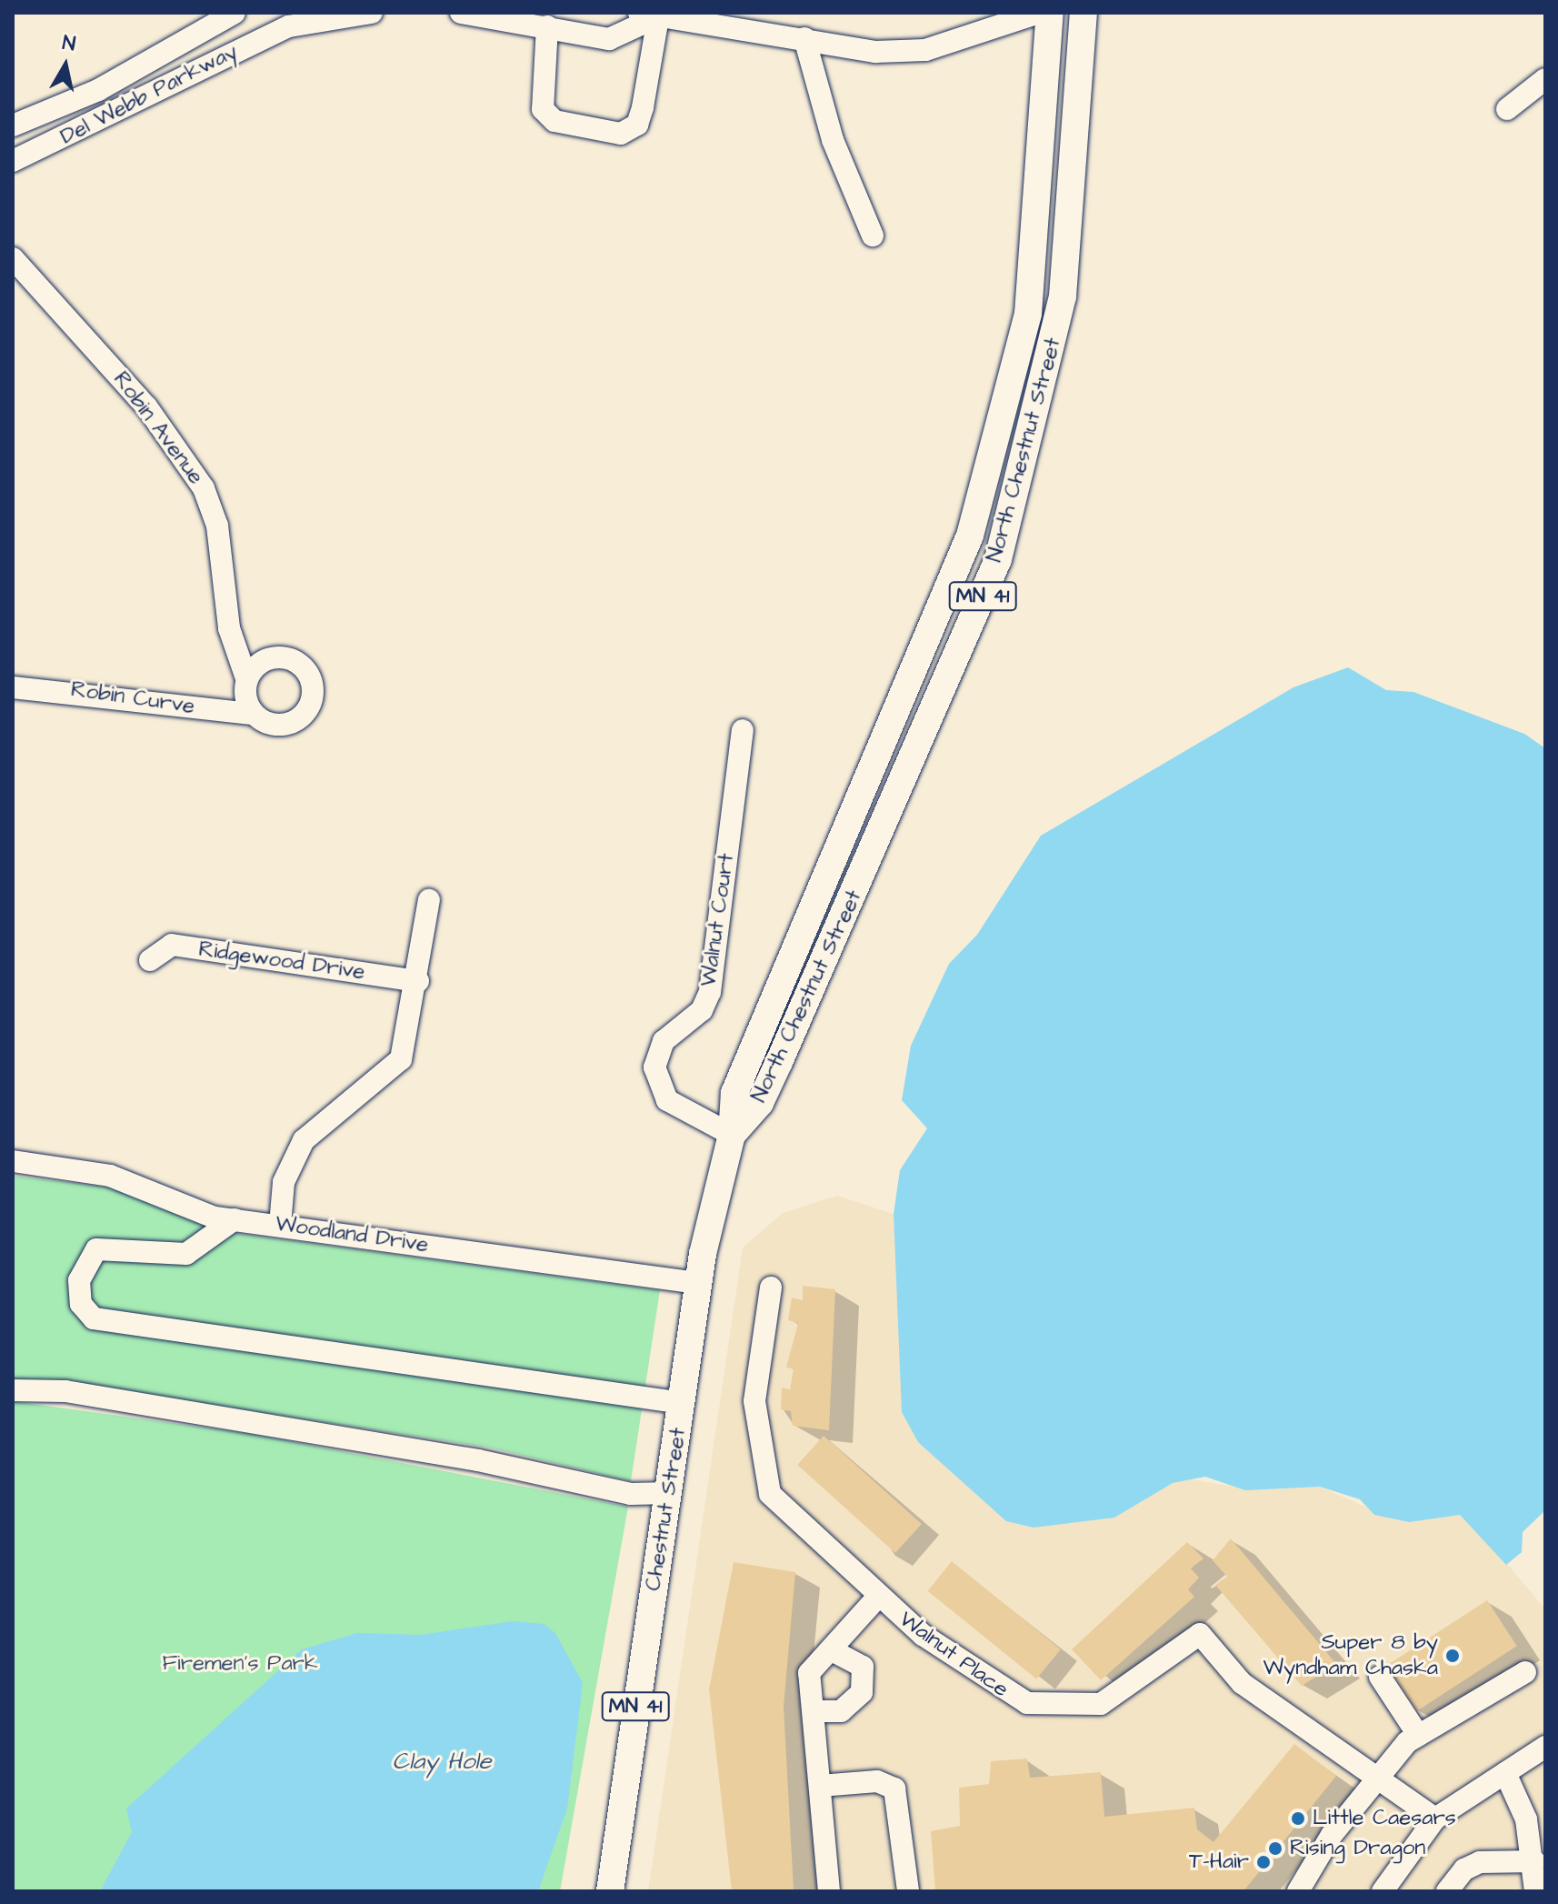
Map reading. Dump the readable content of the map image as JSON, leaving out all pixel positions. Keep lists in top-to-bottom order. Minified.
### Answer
{"streets":{"main road":["North Chestnut Street","MN 41","Chestnut Street"],"street":["Del Webb Parkway","Robin Avenue","Robin Curve","Walnut Court","Ridgewood Drive","Woodland Drive","Walnut Place"]},"crossings":[["Robin Avenue","Robin Curve"],["North Chestnut Street","Walnut Court"],["North Chestnut Street","Chestnut Street"],["Walnut Court","Chestnut Street"],["Woodland Drive","Chestnut Street"]],"water":["Clay Hole"],"parks":["Firemen's Park"],"places":["Super 8 by Wyndham Chaska","Little Caesars","Rising Dragon","T-Hair"],"north":"top"}
